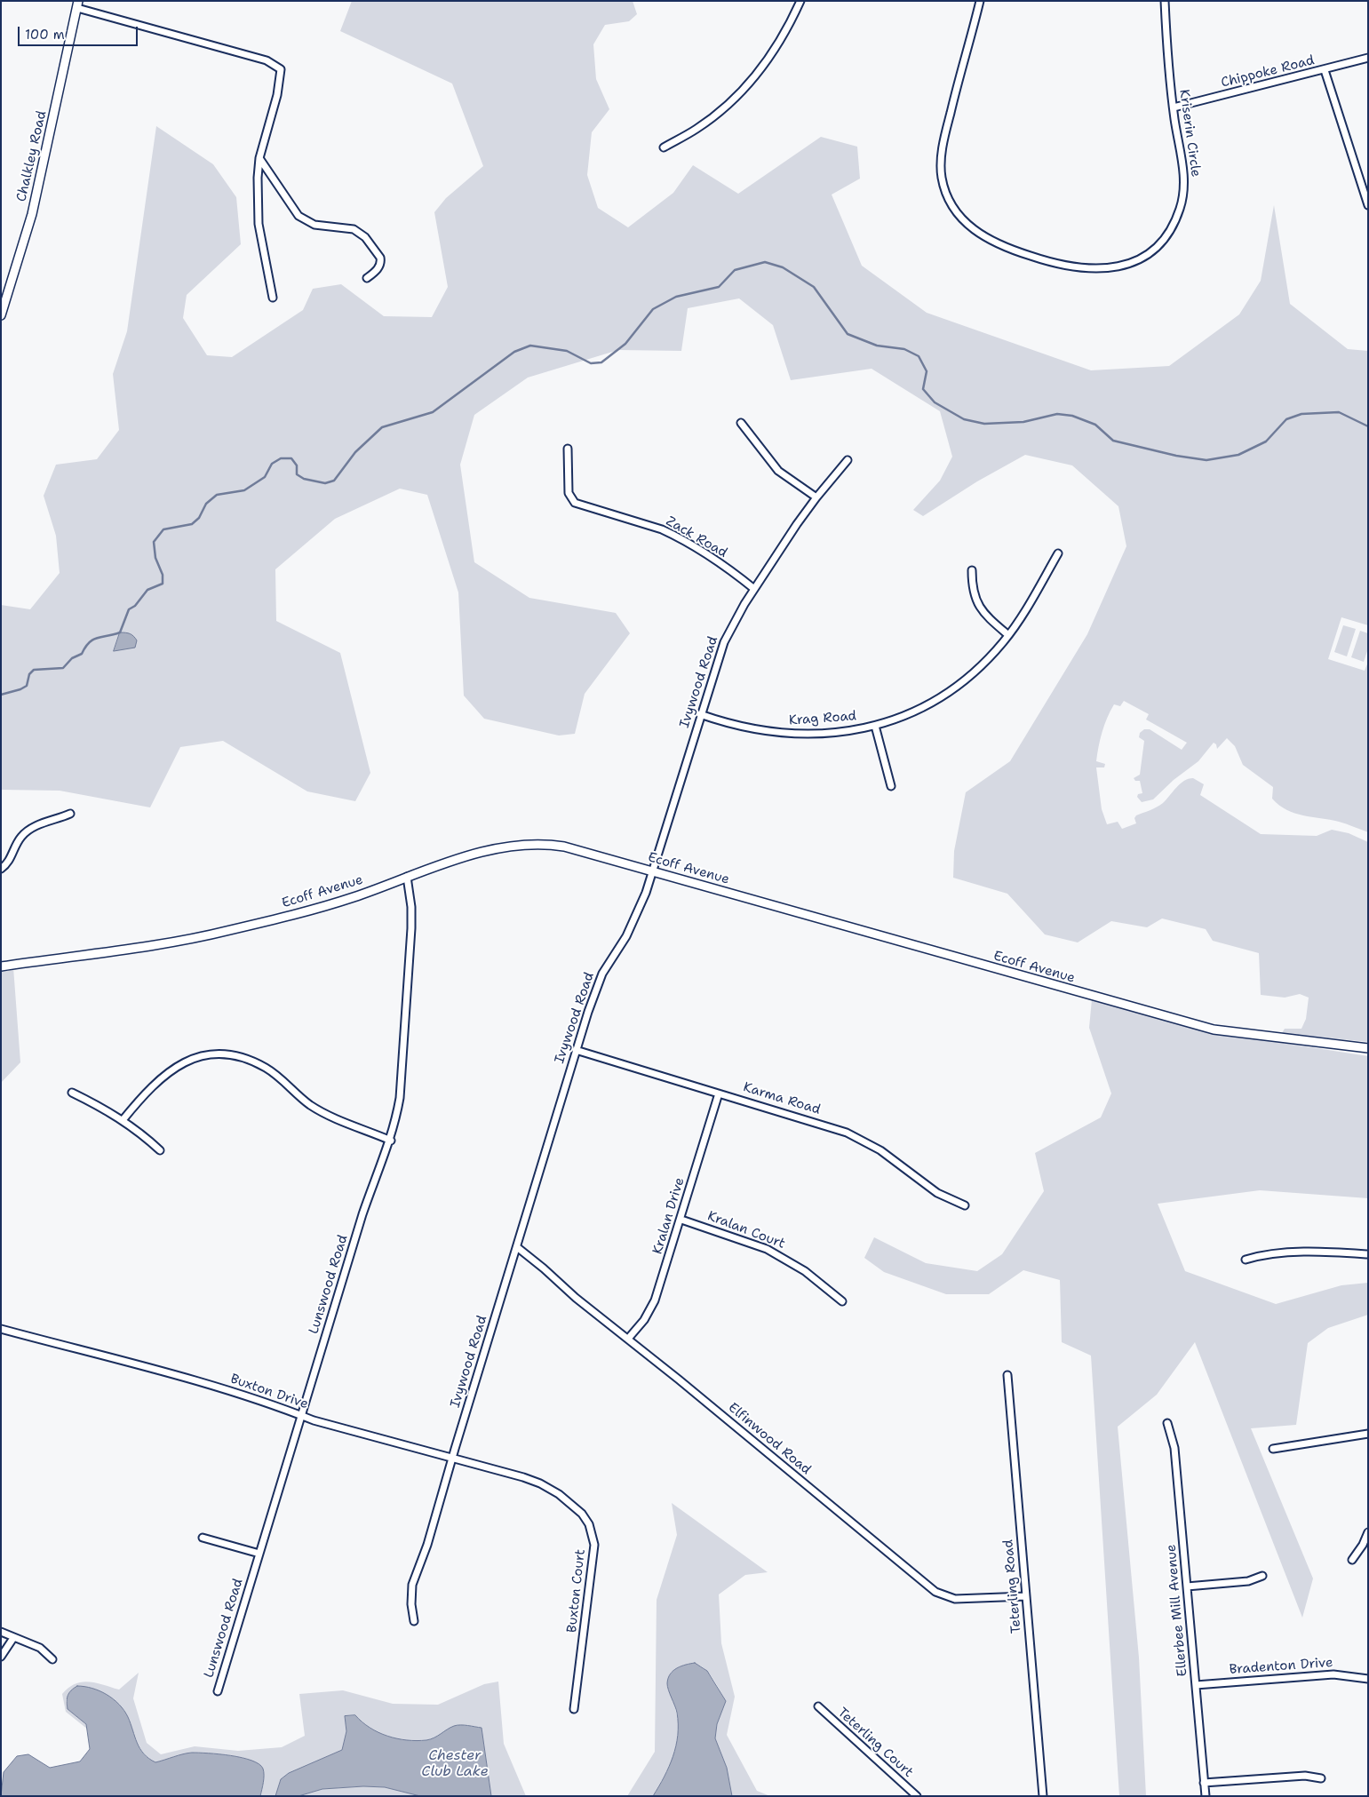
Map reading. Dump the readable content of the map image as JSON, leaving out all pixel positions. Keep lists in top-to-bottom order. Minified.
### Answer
{"streets":{"street":["Chippoke Road","Kriserin Circle","Chalkley Road","Zack Road","Ivywood Road","Krag Road","Ecoff Avenue","Karma Road","Kralan Drive","Kralan Court","Lunswood Road","Buxton Drive","Elfinwood Road","Teterling Road","Buxton Court","Ellerbee Mill Avenue","Bradenton Drive","Teterling Court"]},"crossings":[["Chippoke Road","Kriserin Circle"],["Zack Road","Ivywood Road"],["Ivywood Road","Krag Road"],["Ivywood Road","Ecoff Avenue"],["Ivywood Road","Karma Road"],["Ivywood Road","Buxton Drive"],["Ivywood Road","Elfinwood Road"],["Ivywood Road","Buxton Court"],["Ecoff Avenue","Lunswood Road"],["Karma Road","Kralan Drive"],["Kralan Drive","Kralan Court"],["Kralan Drive","Elfinwood Road"],["Lunswood Road","Buxton Drive"],["Buxton Drive","Buxton Court"],["Elfinwood Road","Teterling Road"],["Ellerbee Mill Avenue","Bradenton Drive"]],"water":["Chester Club Lake"],"scale_bar":"100 m"}
